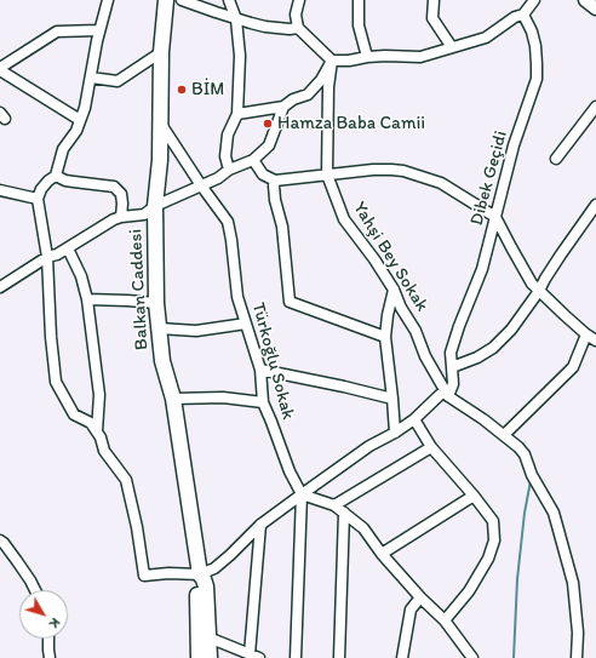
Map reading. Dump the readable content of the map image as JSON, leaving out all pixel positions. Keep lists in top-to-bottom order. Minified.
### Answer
{"streets":{"main road":["Balkan Caddesi"],"street":["Dibek Geçidi","Yahşi Bey Sokak","Türkoğlu Sokak"]},"crossings":[["Dibek Geçidi","Yahşi Bey Sokak"],["Balkan Caddesi","Türkoğlu Sokak"]],"places":["BİM","Hamza Baba Camii"],"north":"bottom right"}
